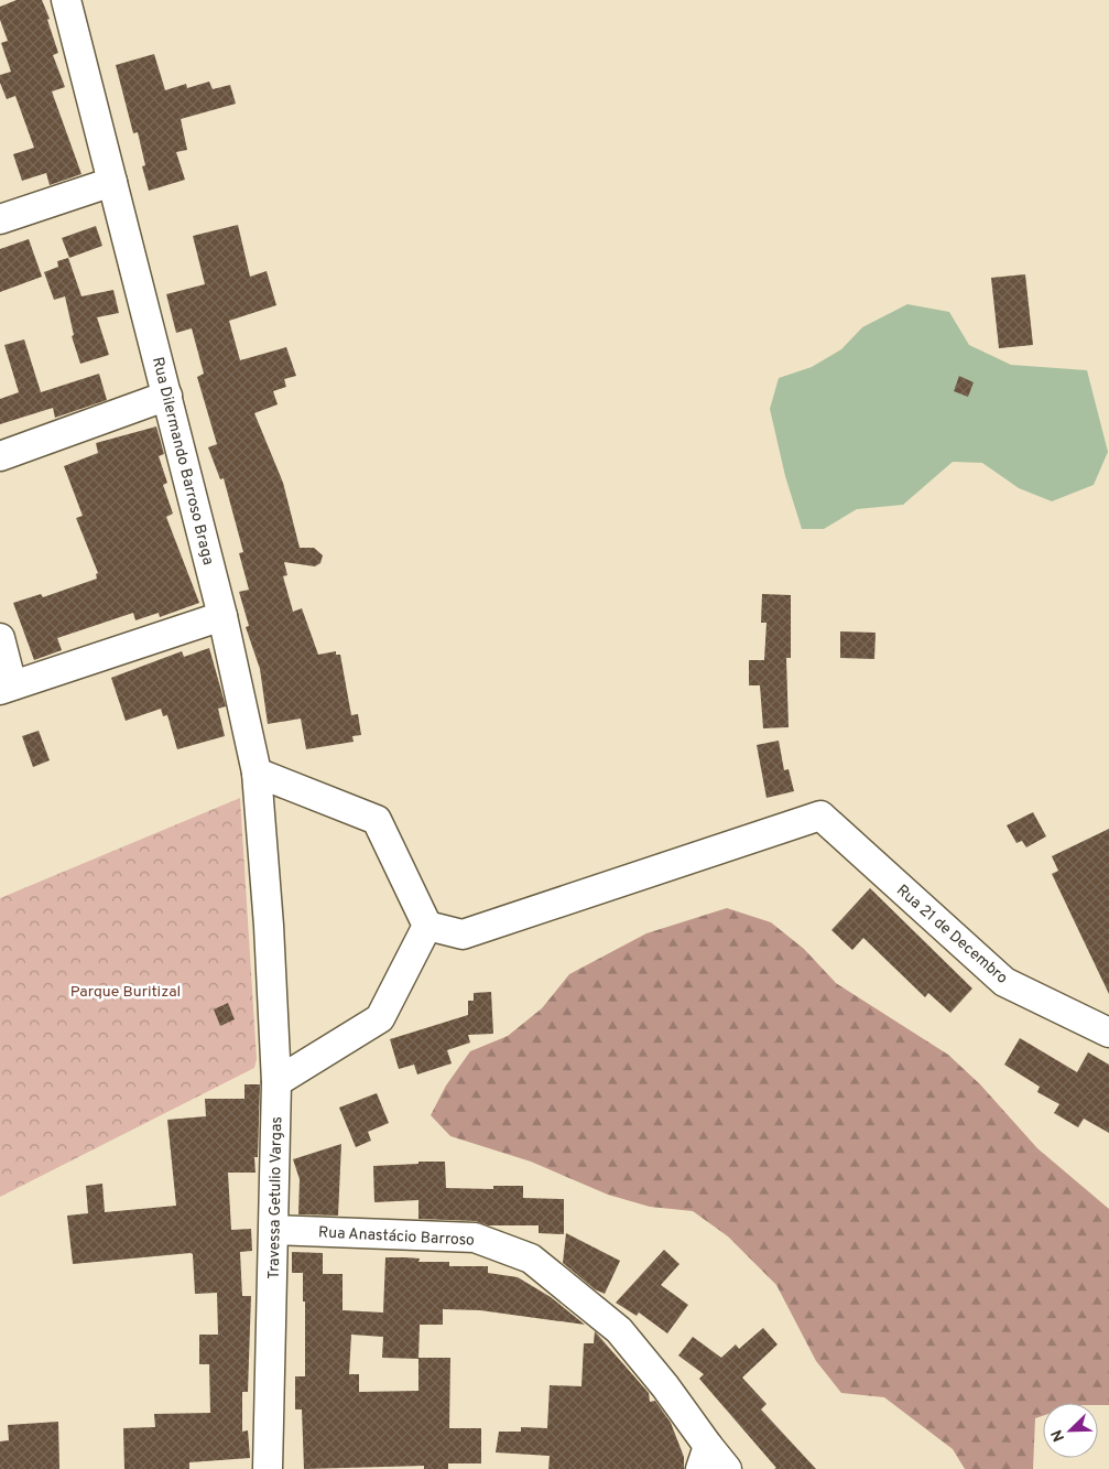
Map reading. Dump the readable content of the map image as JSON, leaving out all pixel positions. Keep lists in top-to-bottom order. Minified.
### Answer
{"streets":{"street":["Rua Dilermando Barroso Braga","Rua 21 de Decembro","Travessa Getulio Vargas","Rua Anastácio Barroso"]},"crossings":[["Rua Dilermando Barroso Braga","Travessa Getulio Vargas"],["Travessa Getulio Vargas","Rua Anastácio Barroso"]],"parks":["Parque Buritizal"],"north":"bottom left"}
